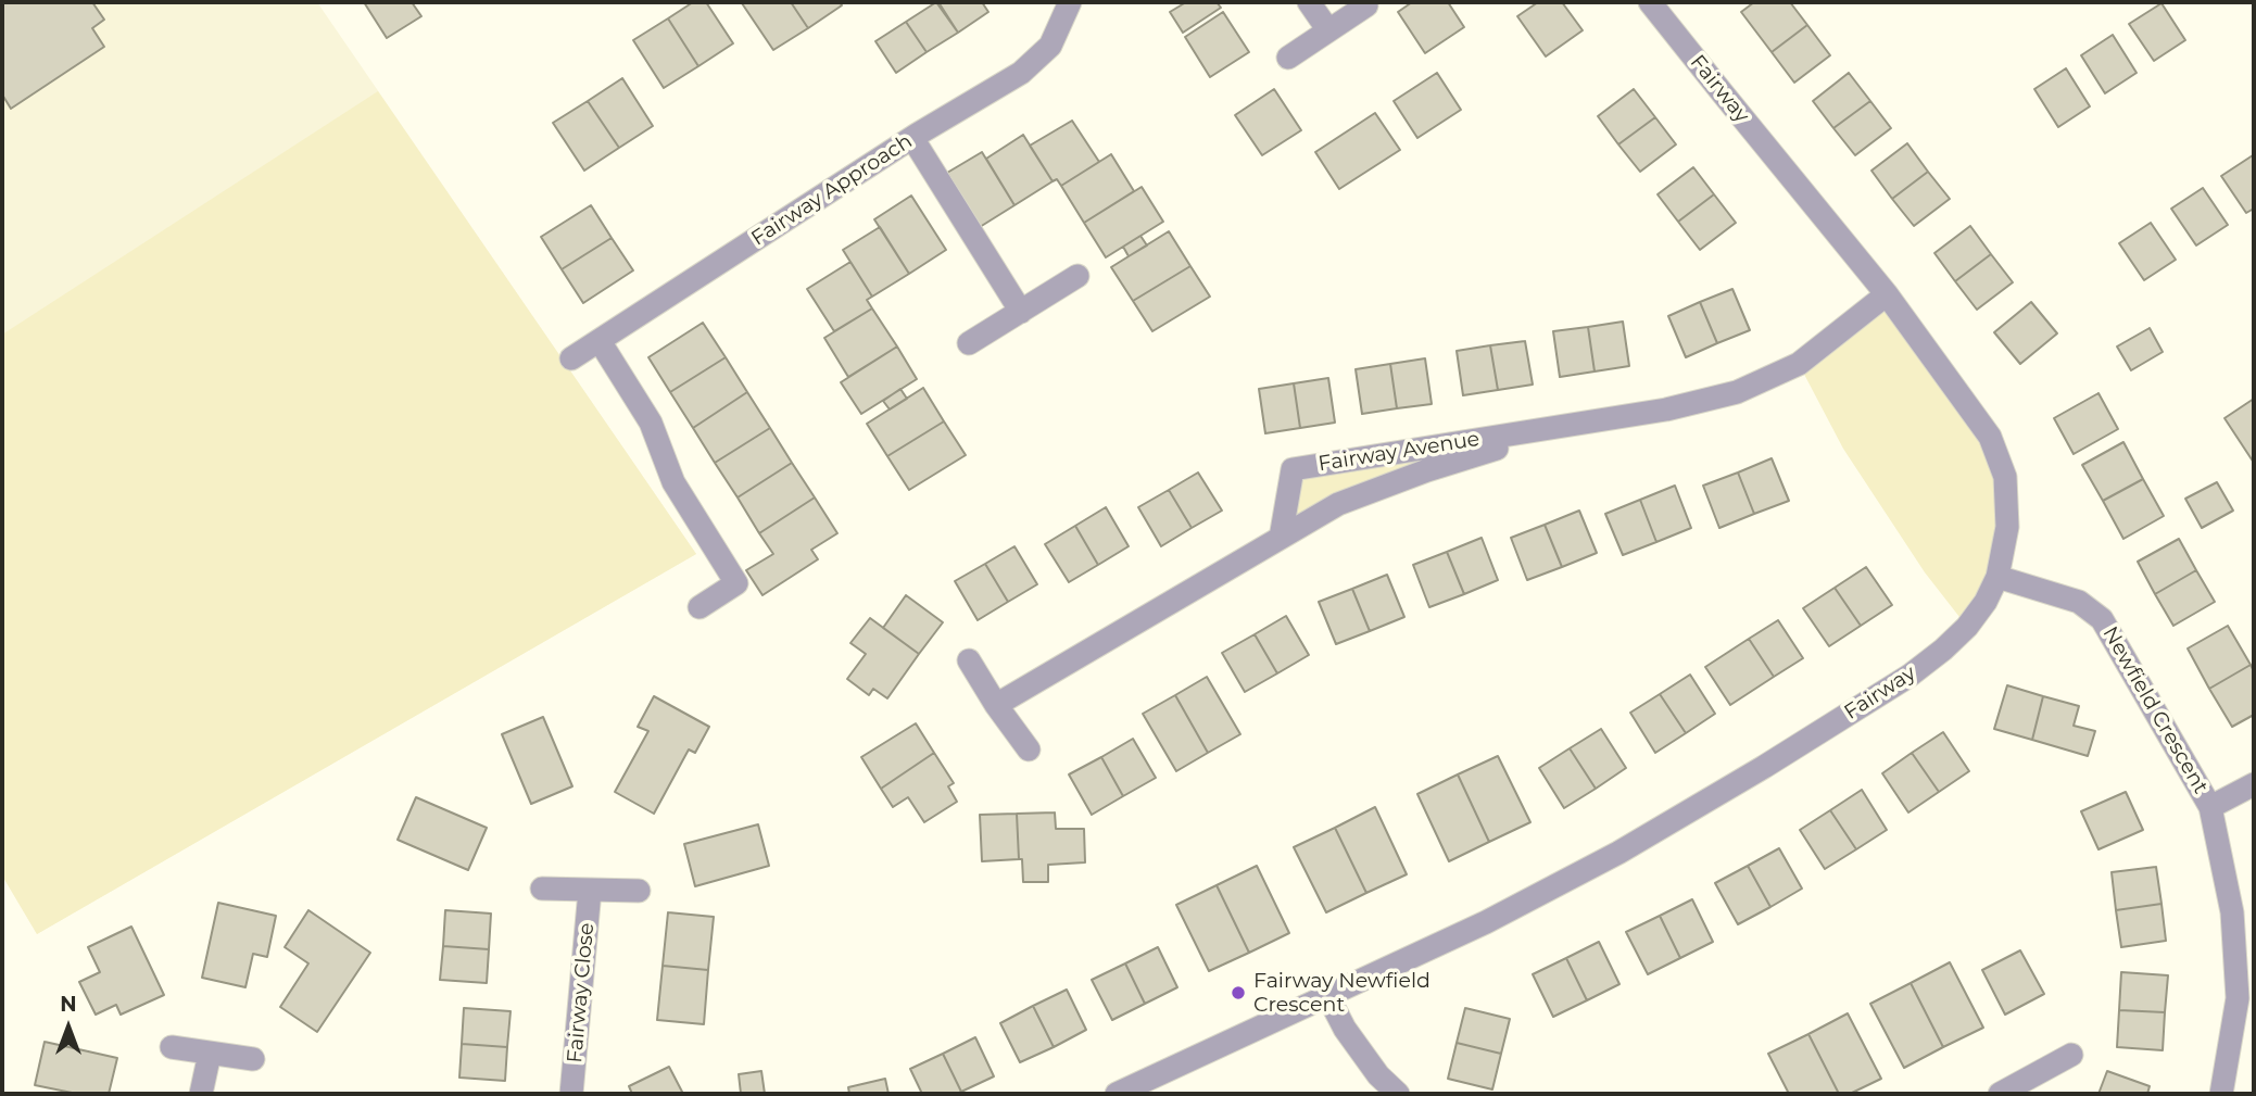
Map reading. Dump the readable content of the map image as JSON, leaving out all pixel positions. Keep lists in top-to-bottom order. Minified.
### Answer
{"streets":{"street":["Fairway","Fairway Approach","Fairway Avenue","Newfield Crescent","Fairway Close"]},"crossings":[["Fairway","Fairway Avenue"],["Fairway","Newfield Crescent"]],"places":["Fairway Newfield Crescent"],"north":"top"}
